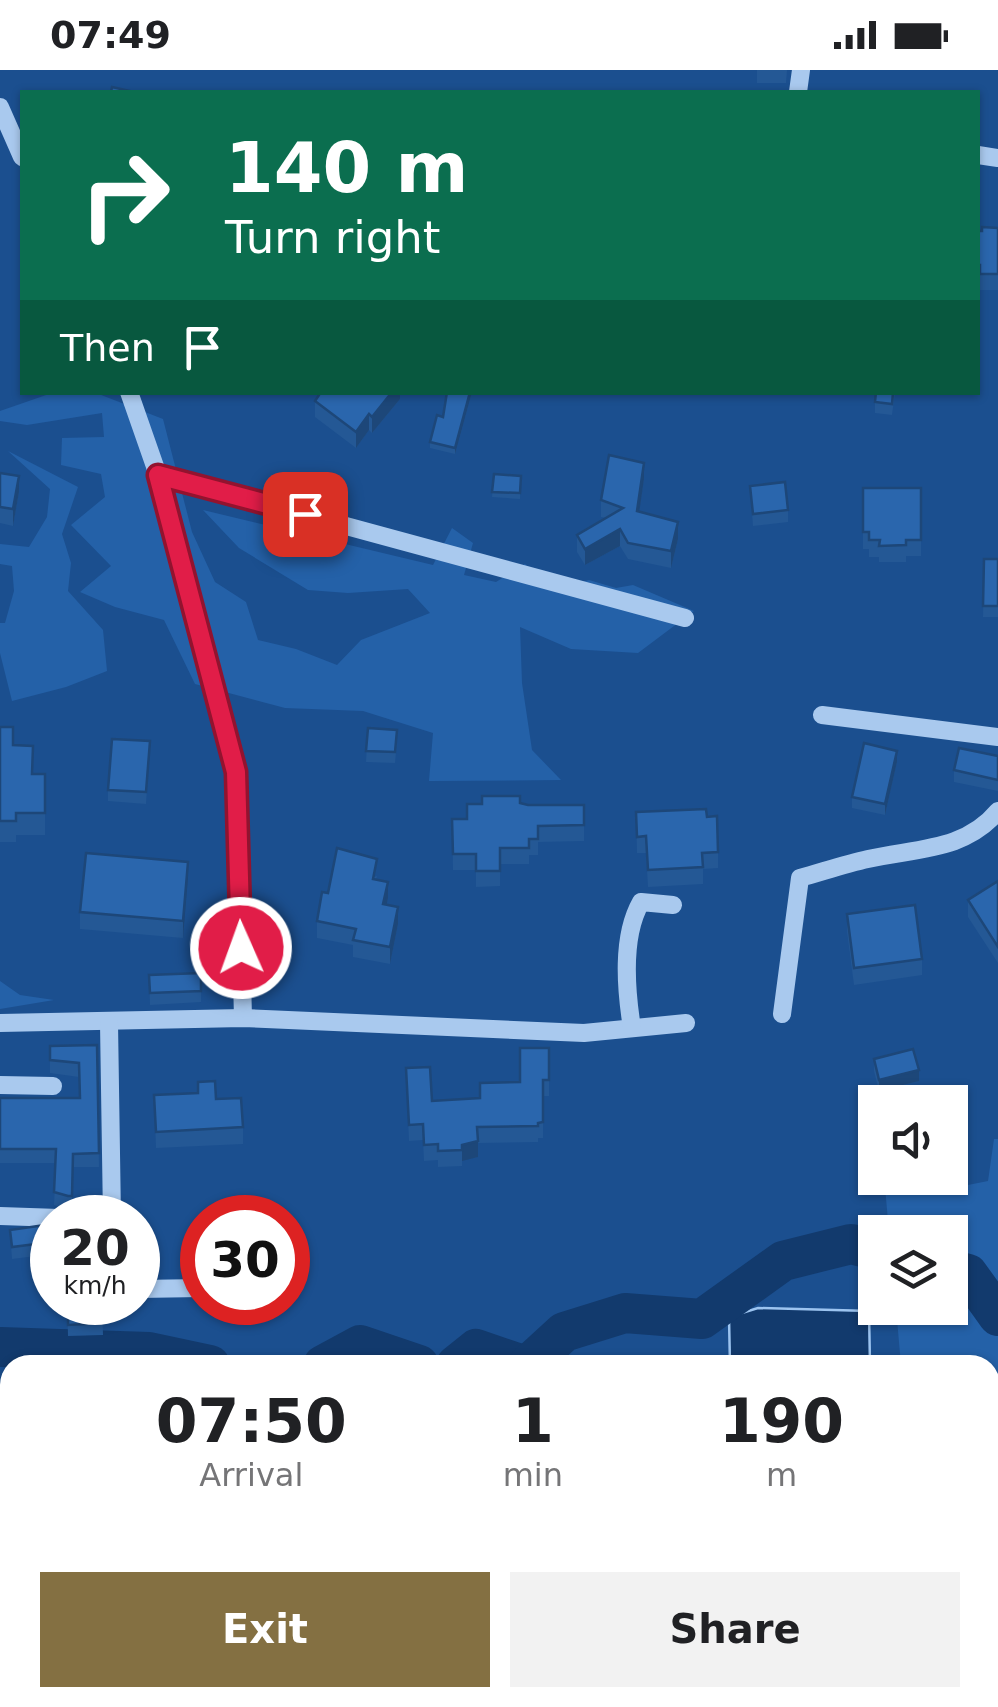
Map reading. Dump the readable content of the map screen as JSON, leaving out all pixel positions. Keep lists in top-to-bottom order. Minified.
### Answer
{"page":{"status":"07:49","turn":["140 m","Turn right"],"then":"Then","speed":"20 km/h","limit":"30","eta":["07:50","Arrival","1","min","190","m"],"buttons":["Exit","Share"]}}
